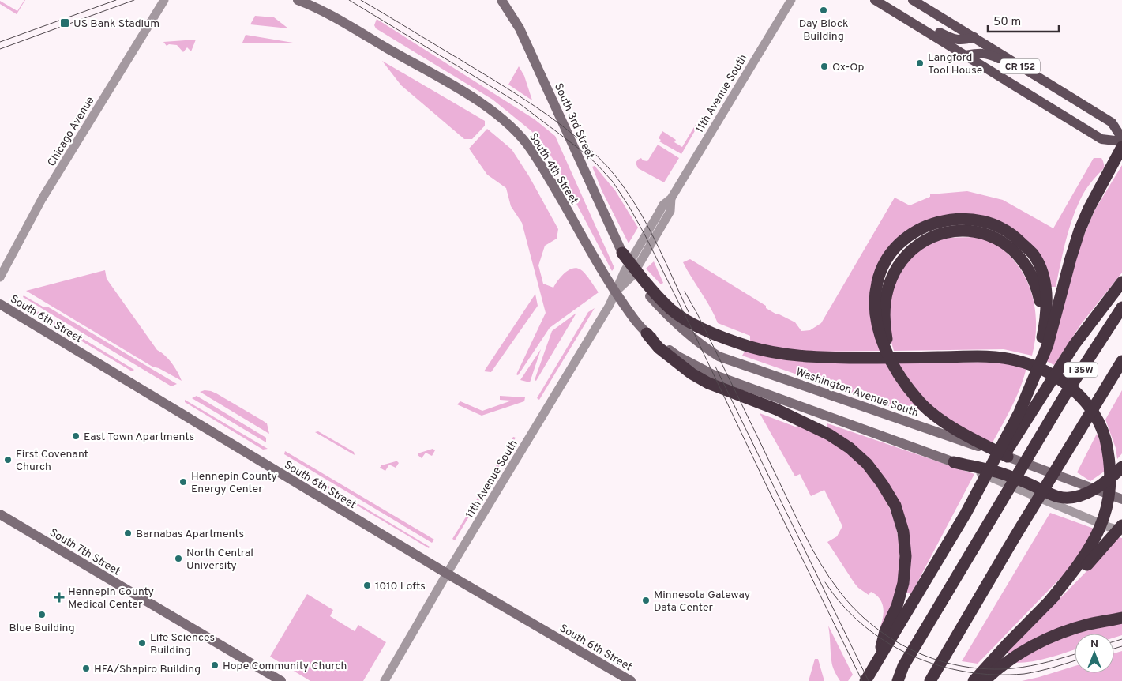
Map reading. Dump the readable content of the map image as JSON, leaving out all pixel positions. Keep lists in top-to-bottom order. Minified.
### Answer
{"streets":{"highway":["I 35W"],"main road":["CR 152","South 3rd Street","South 4th Street","South 6th Street","Washington Avenue South","South 7th Street"],"street":["11th Avenue South","Chicago Avenue"]},"crossings":[["11th Avenue South","South 6th Street"],["South 3rd Street","Washington Avenue South"]],"places":{"other":["Day Block Building","Langford Tool House","Ox-Op","East Town Apartments","First Covenant Church","Hennepin County Energy Center","Barnabas Apartments","North Central University","1010 Lofts","Minnesota Gateway Data Center","Blue Building","Life Sciences Building","Hope Community Church","HFA/Shapiro Building"],"transit":["US Bank Stadium"],"health":["Hennepin County Medical Center"]},"scale_bar":"50 m","north":"top"}
